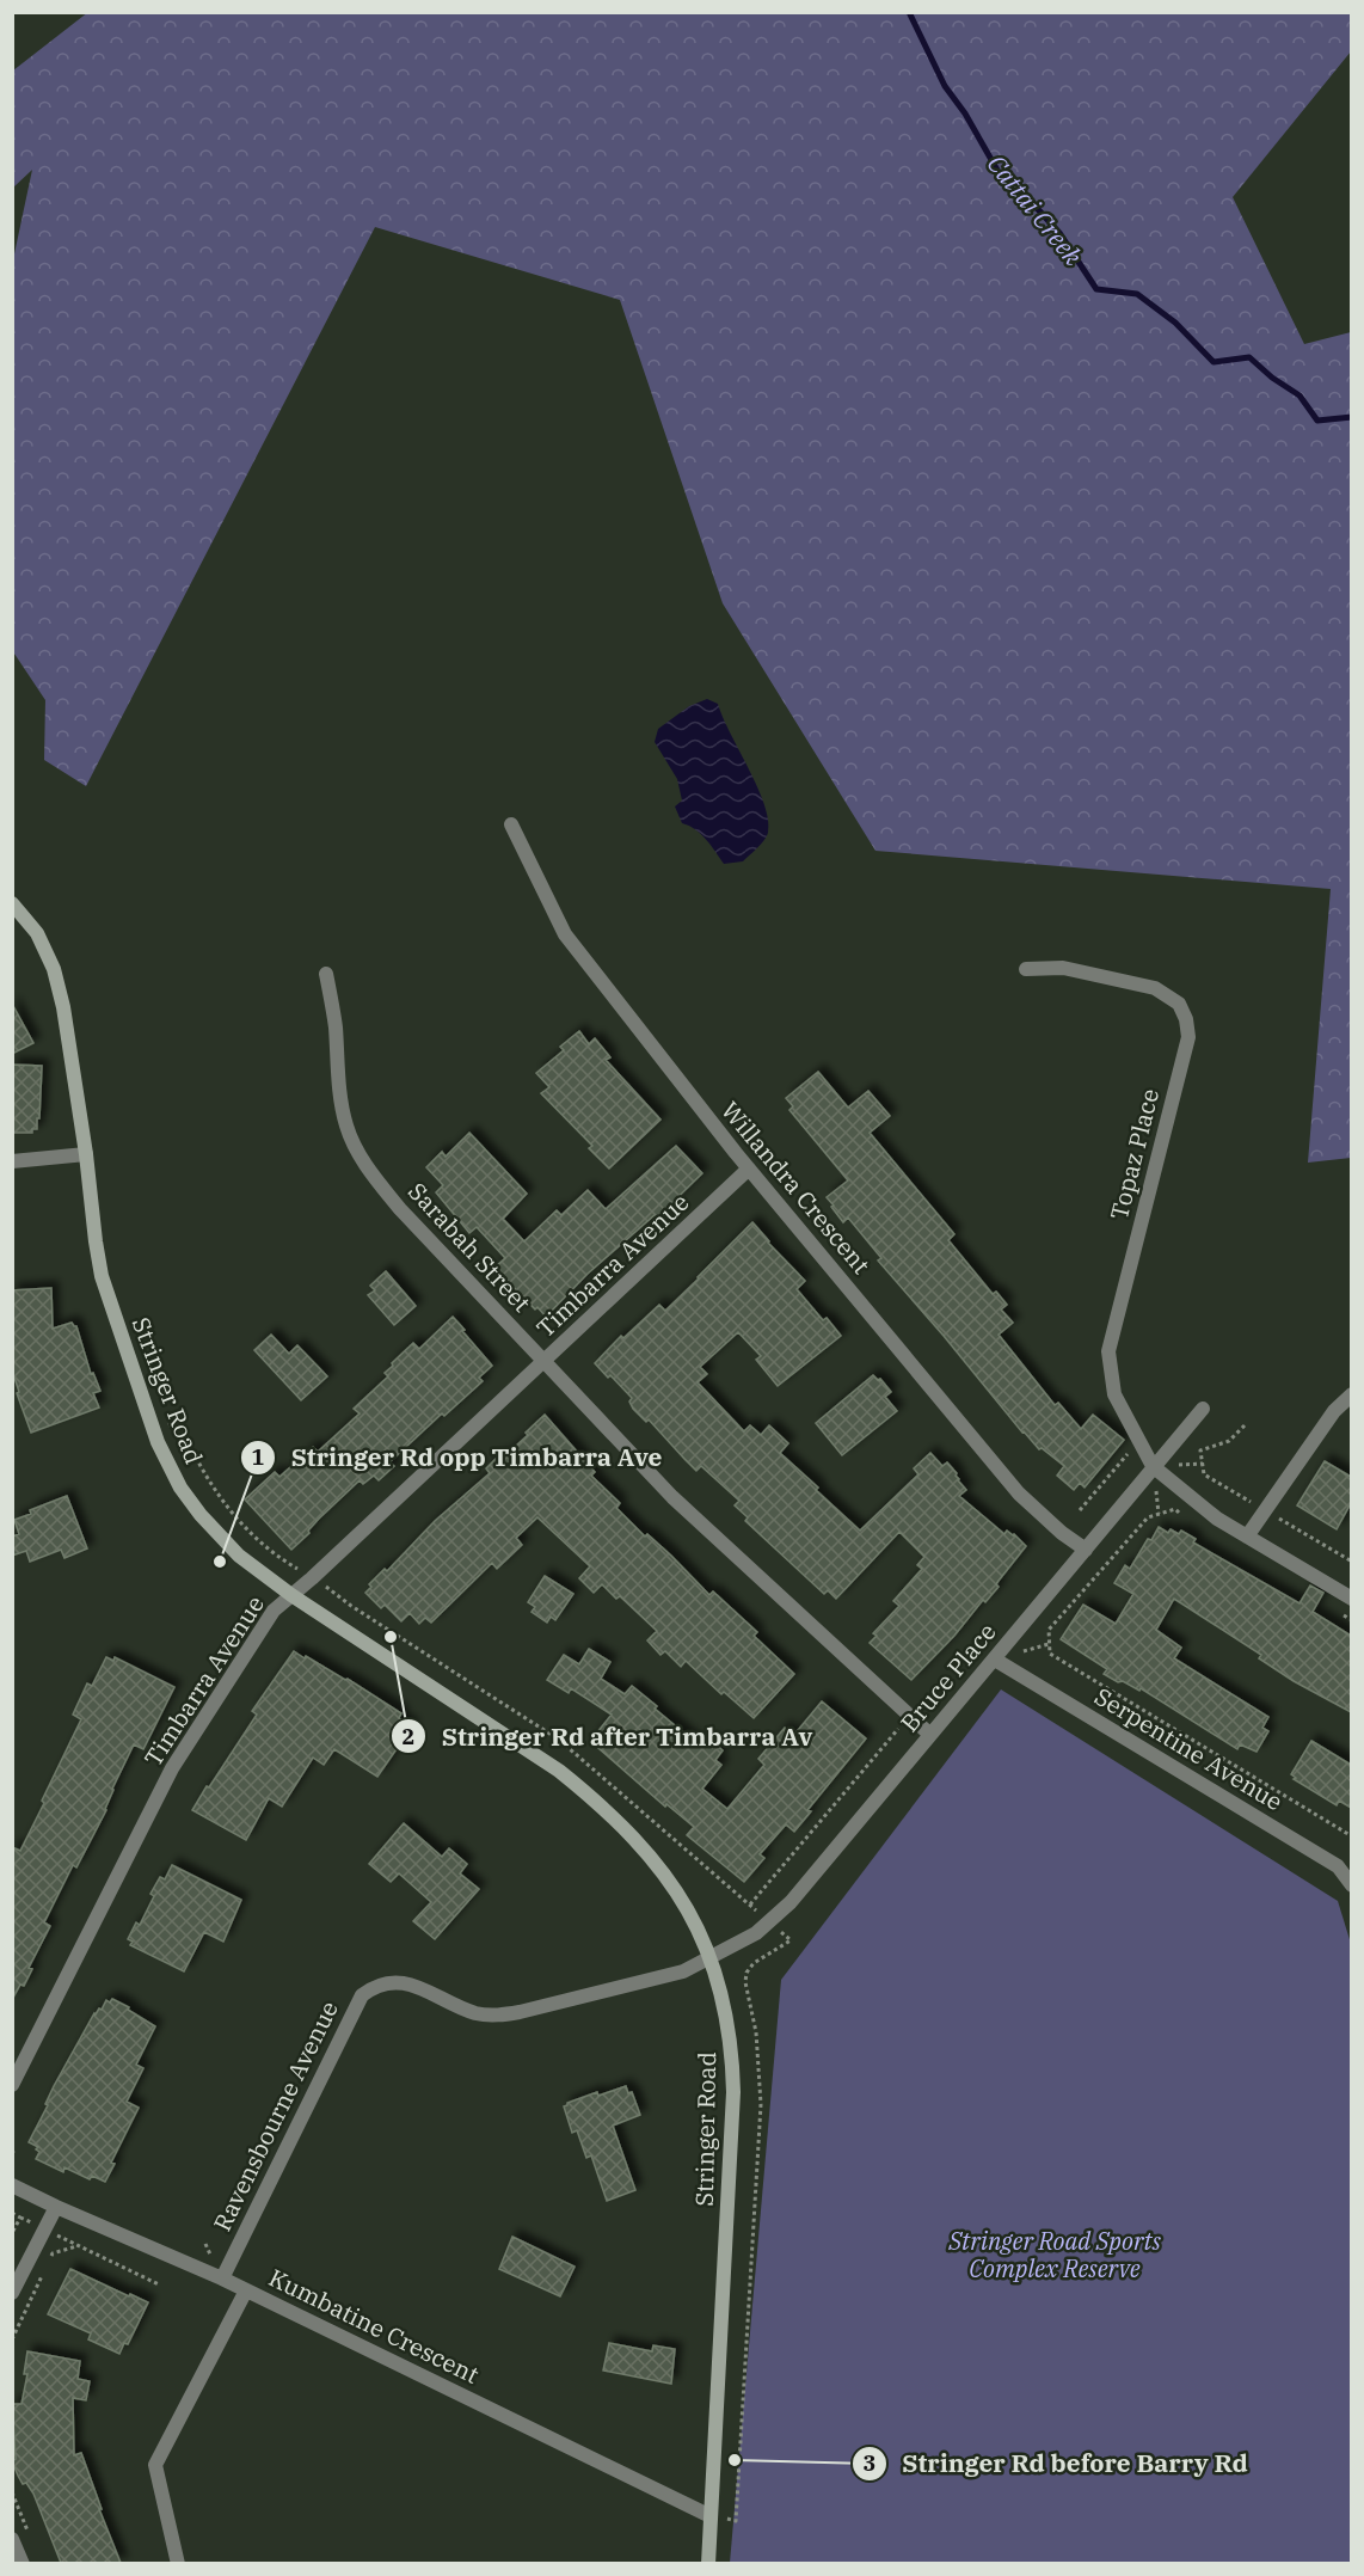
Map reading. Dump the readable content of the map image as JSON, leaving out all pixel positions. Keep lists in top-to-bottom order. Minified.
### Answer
{"streets":{"street":["Topaz Place","Willandra Crescent","Sarabah Street","Timbarra Avenue","Stringer Road","Bruce Place","Serpentine Avenue","Ravensbourne Avenue","Kumbatine Crescent"]},"crossings":[["Topaz Place","Bruce Place"],["Willandra Crescent","Timbarra Avenue"],["Willandra Crescent","Bruce Place"],["Sarabah Street","Timbarra Avenue"],["Sarabah Street","Bruce Place"],["Timbarra Avenue","Stringer Road"],["Stringer Road","Bruce Place"],["Stringer Road","Ravensbourne Avenue"],["Stringer Road","Kumbatine Crescent"],["Bruce Place","Serpentine Avenue"],["Bruce Place","Ravensbourne Avenue"],["Ravensbourne Avenue","Kumbatine Crescent"]],"water":["Cattai Creek"],"parks":["Stringer Road Sports Complex Reserve"],"places":["Stringer Rd opp Timbarra Ave","Stringer Rd after Timbarra Av","Stringer Rd before Barry Rd"]}
